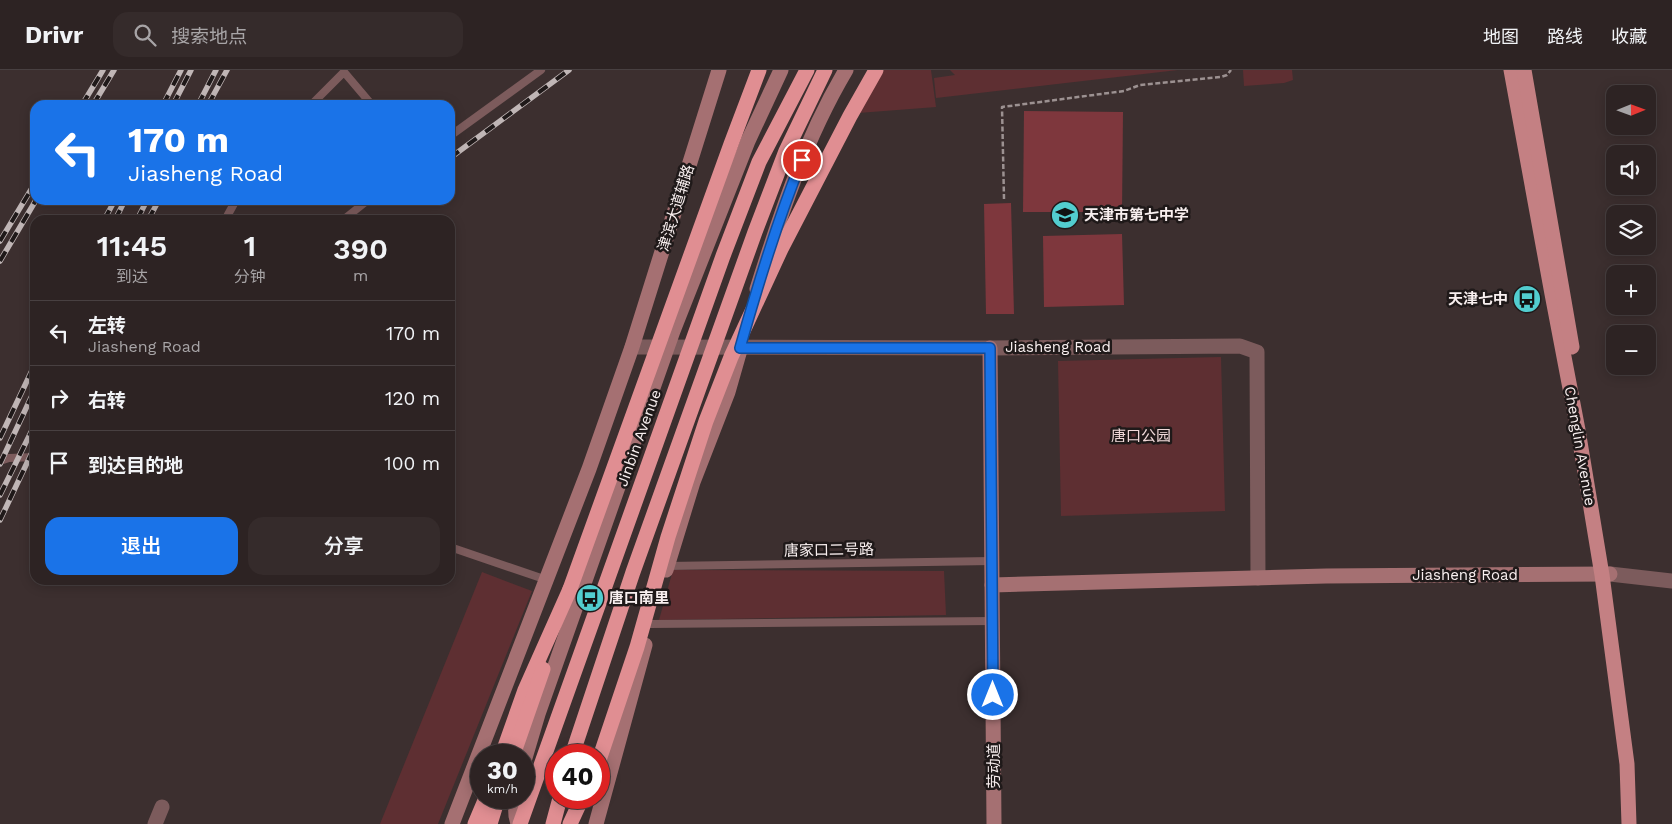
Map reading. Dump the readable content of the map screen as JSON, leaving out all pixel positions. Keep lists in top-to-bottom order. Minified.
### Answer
{"streets":{"highway":["Jinbin Avenue"],"main road":["Chenglin Avenue"],"street":["津滨大道辅路","Jiasheng Road","劳动道"],"lane":["唐家口二号路"]},"crossings":[["津滨大道辅路","Jiasheng Road"],["Jiasheng Road","Chenglin Avenue"],["Jiasheng Road","劳动道"],["唐家口二号路","劳动道"]],"parks":["唐口公园"],"places":{"school or university":["天津市第七中学"],"bus stop":["天津七中","唐口南里"]},"north":"right","page":{"header":"Drivr","search":"搜索地点","nav":["地图","路线","收藏"],"map_buttons":["+","−"],"turn":["170 m","Jiasheng Road"],"eta":["11:45","到达","1","分钟","390","m"],"list":[{"name":"左转","note":"Jiasheng Road","value":"170 m"},{"name":"右转","value":"120 m"},{"name":"到达目的地","value":"100 m"}],"buttons":["退出","分享"],"speed":"30 km/h","limit":"40"}}
